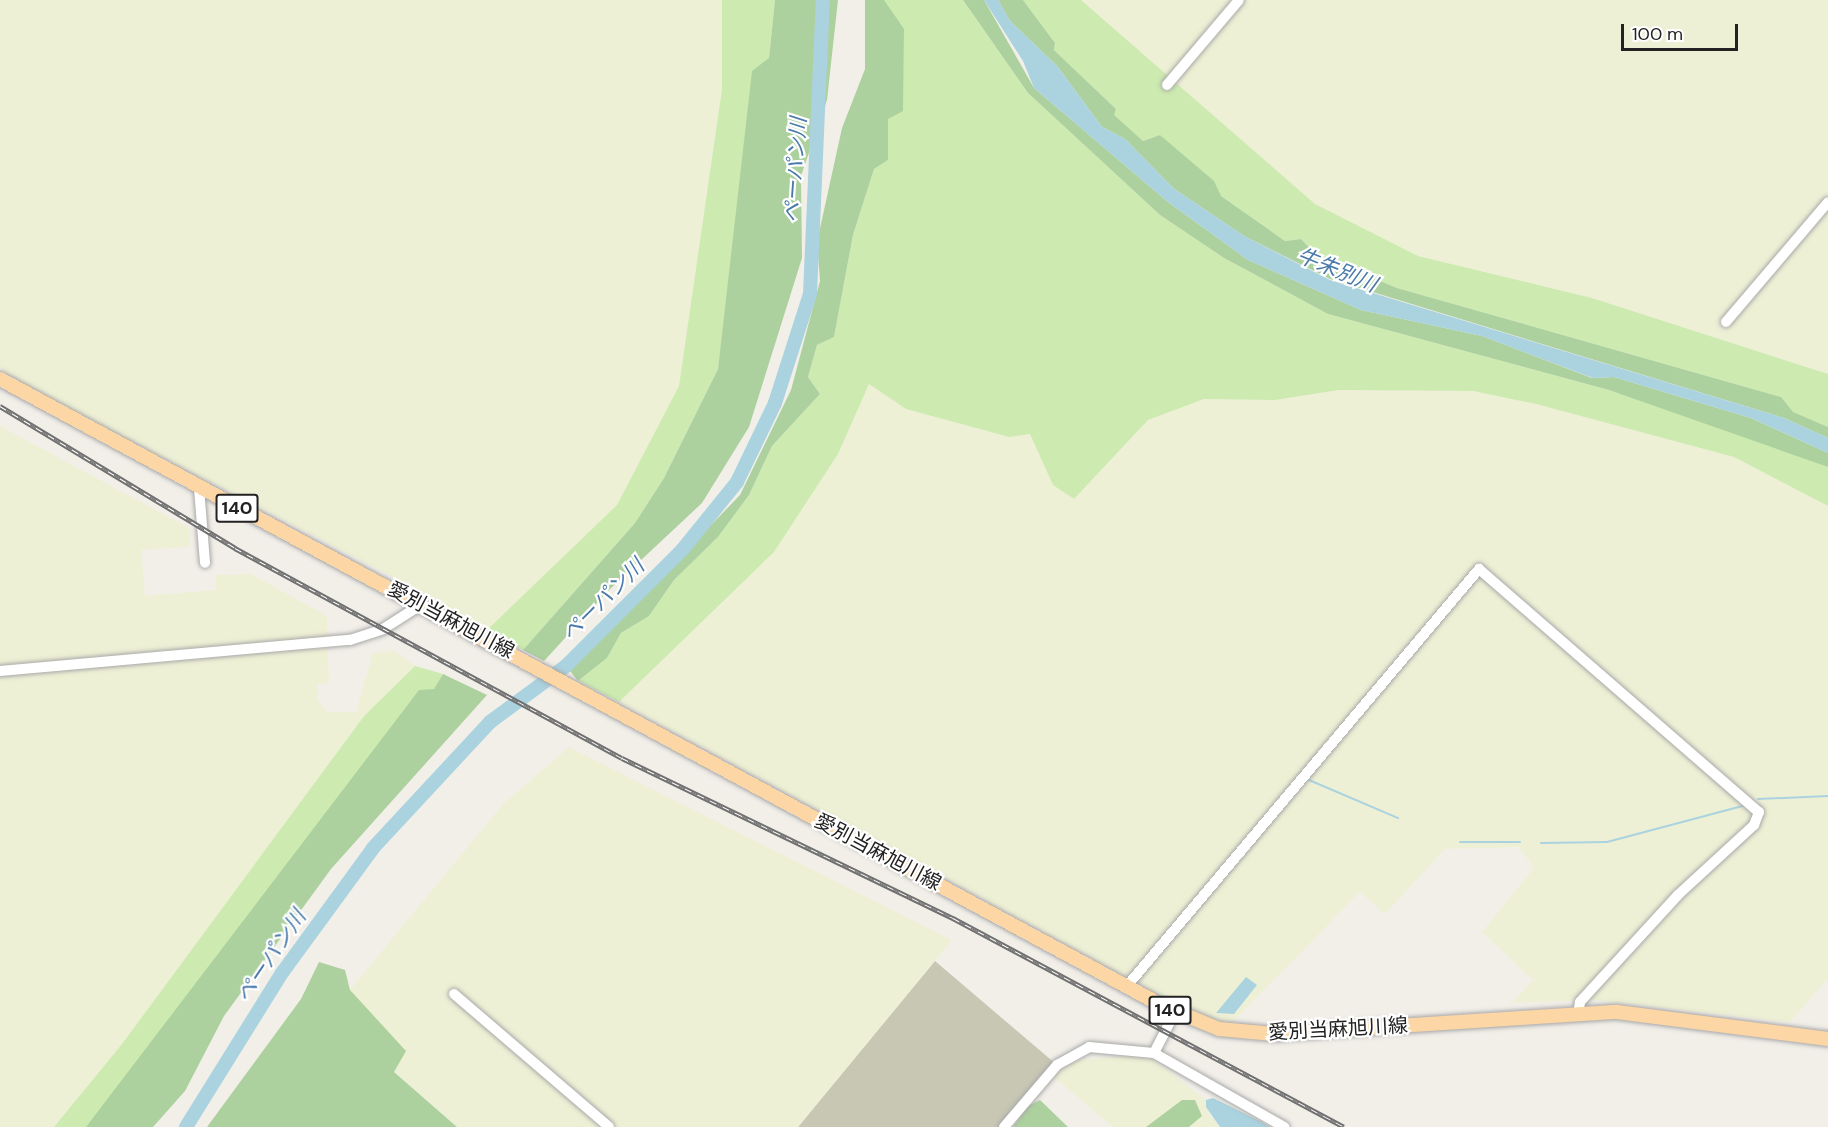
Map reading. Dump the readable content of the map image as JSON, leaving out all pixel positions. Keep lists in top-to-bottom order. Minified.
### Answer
{"streets":{"main road":["140","愛別当麻旭川線"]},"water":["ペーパン川","牛朱別川"],"scale_bar":"100 m"}
